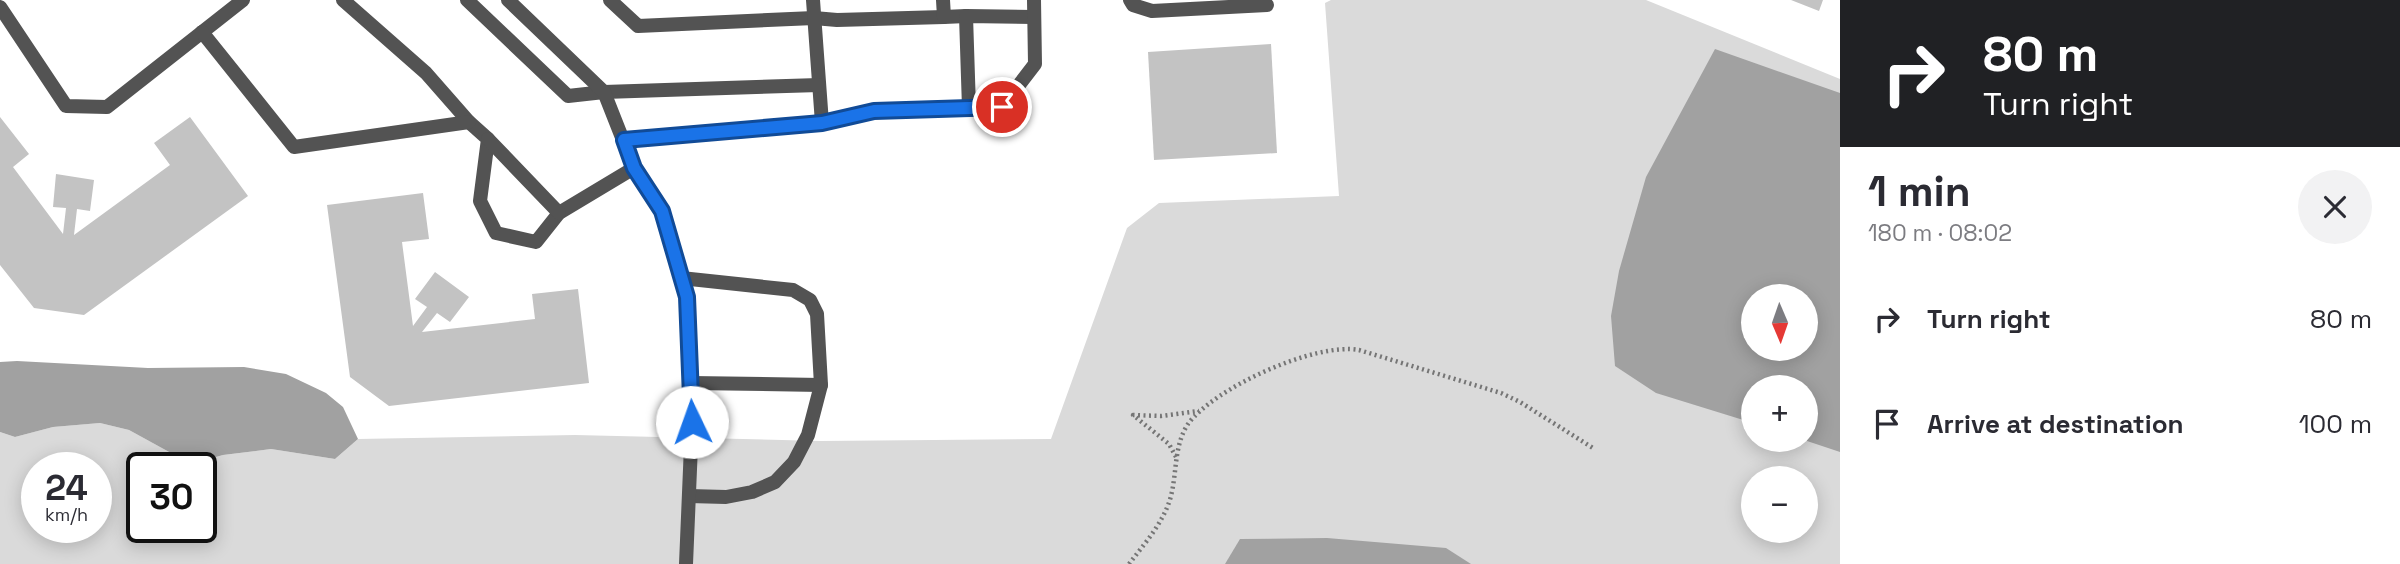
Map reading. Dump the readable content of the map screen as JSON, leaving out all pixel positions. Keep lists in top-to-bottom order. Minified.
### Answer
{"north":"bottom","page":{"turn":["80 m","Turn right"],"heading":["1 min","180 m · 08:02"],"list":[{"name":"Turn right","value":"80 m"},{"name":"Arrive at destination","value":"100 m"}],"map_buttons":["+","−"],"speed":"24 km/h","limit":"30"}}
